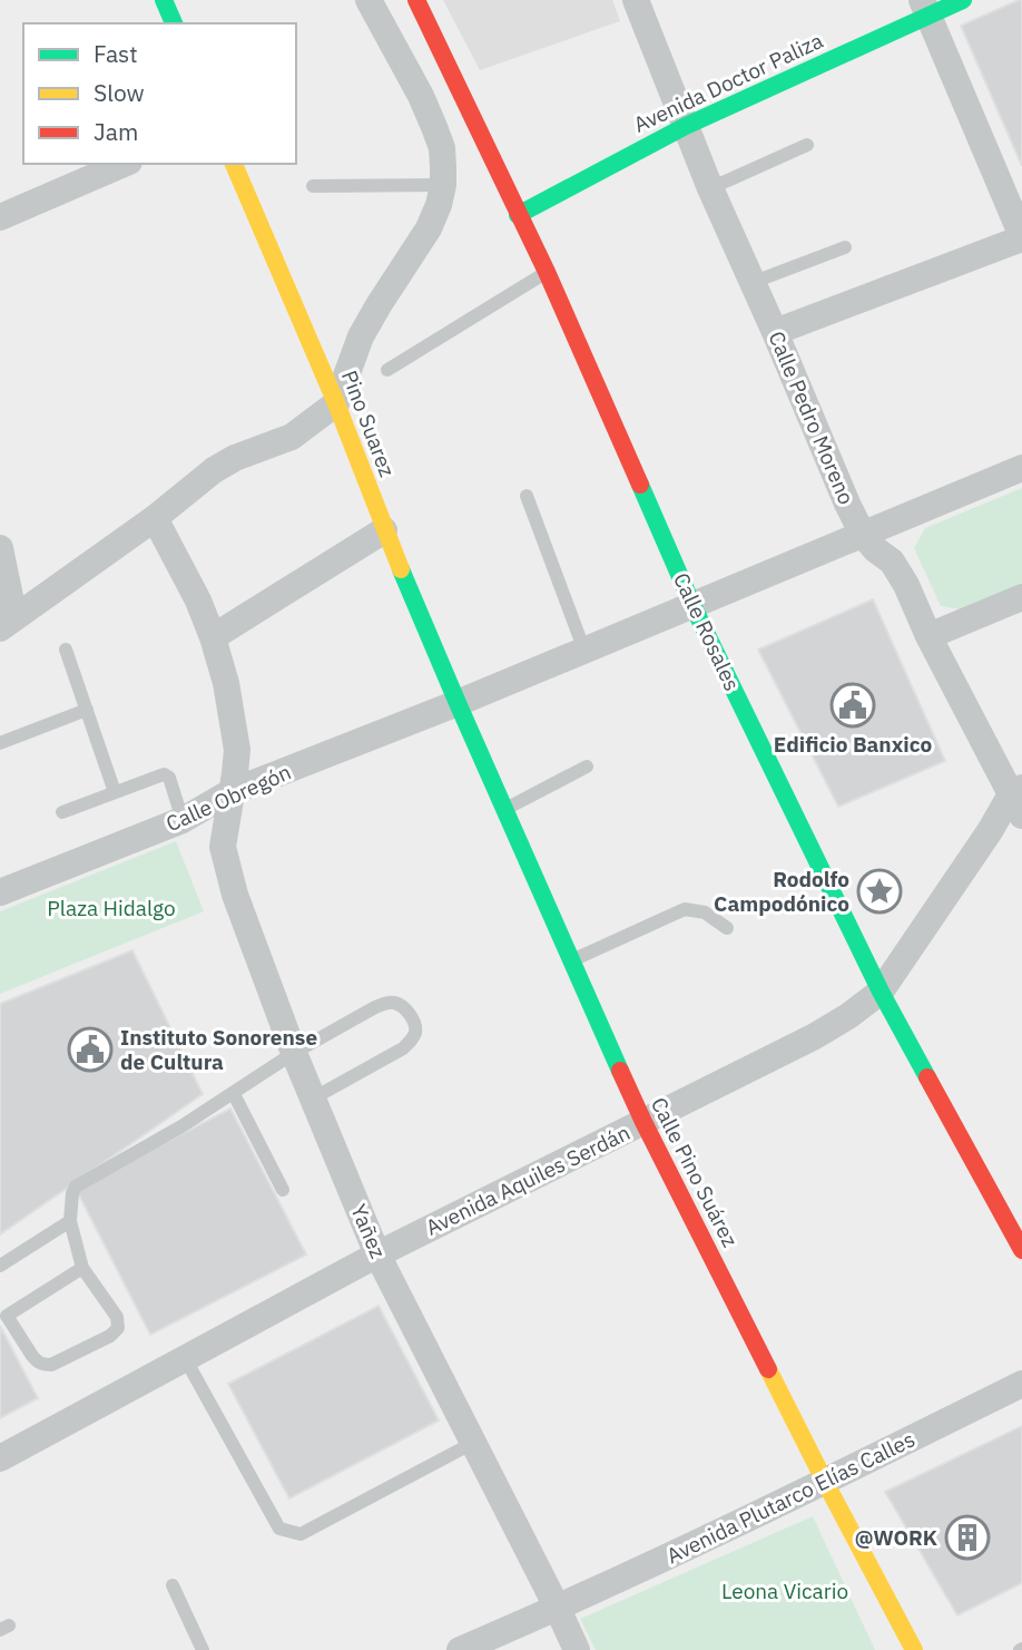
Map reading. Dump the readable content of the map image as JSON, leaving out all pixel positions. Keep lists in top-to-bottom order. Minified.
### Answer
{"streets":{"main road":["Avenida Doctor Paliza","Pino Suarez","Calle Rosales","Calle Pino Suárez"],"street":["Calle Pedro Moreno","Calle Obregón","Avenida Aquiles Serdán","Yañez","Avenida Plutarco Elías Calles"]},"crossings":[["Avenida Doctor Paliza","Calle Pedro Moreno"],["Avenida Doctor Paliza","Calle Rosales"],["Calle Pedro Moreno","Calle Obregón"],["Calle Pedro Moreno","Avenida Aquiles Serdán"],["Pino Suarez","Calle Obregón"],["Pino Suarez","Calle Pino Suárez"],["Calle Rosales","Calle Obregón"],["Calle Rosales","Avenida Aquiles Serdán"],["Calle Obregón","Calle Pino Suárez"],["Calle Obregón","Yañez"],["Calle Pino Suárez","Avenida Aquiles Serdán"],["Calle Pino Suárez","Avenida Plutarco Elías Calles"],["Avenida Aquiles Serdán","Yañez"],["Yañez","Avenida Plutarco Elías Calles"]],"parks":["Plaza Hidalgo","Leona Vicario"],"places":{"public building":["Edificio Banxico","Instituto Sonorense de Cultura"],"place":["Rodolfo Campodónico"],"building":["@WORK"]},"legend":["Fast","Slow","Jam"]}
